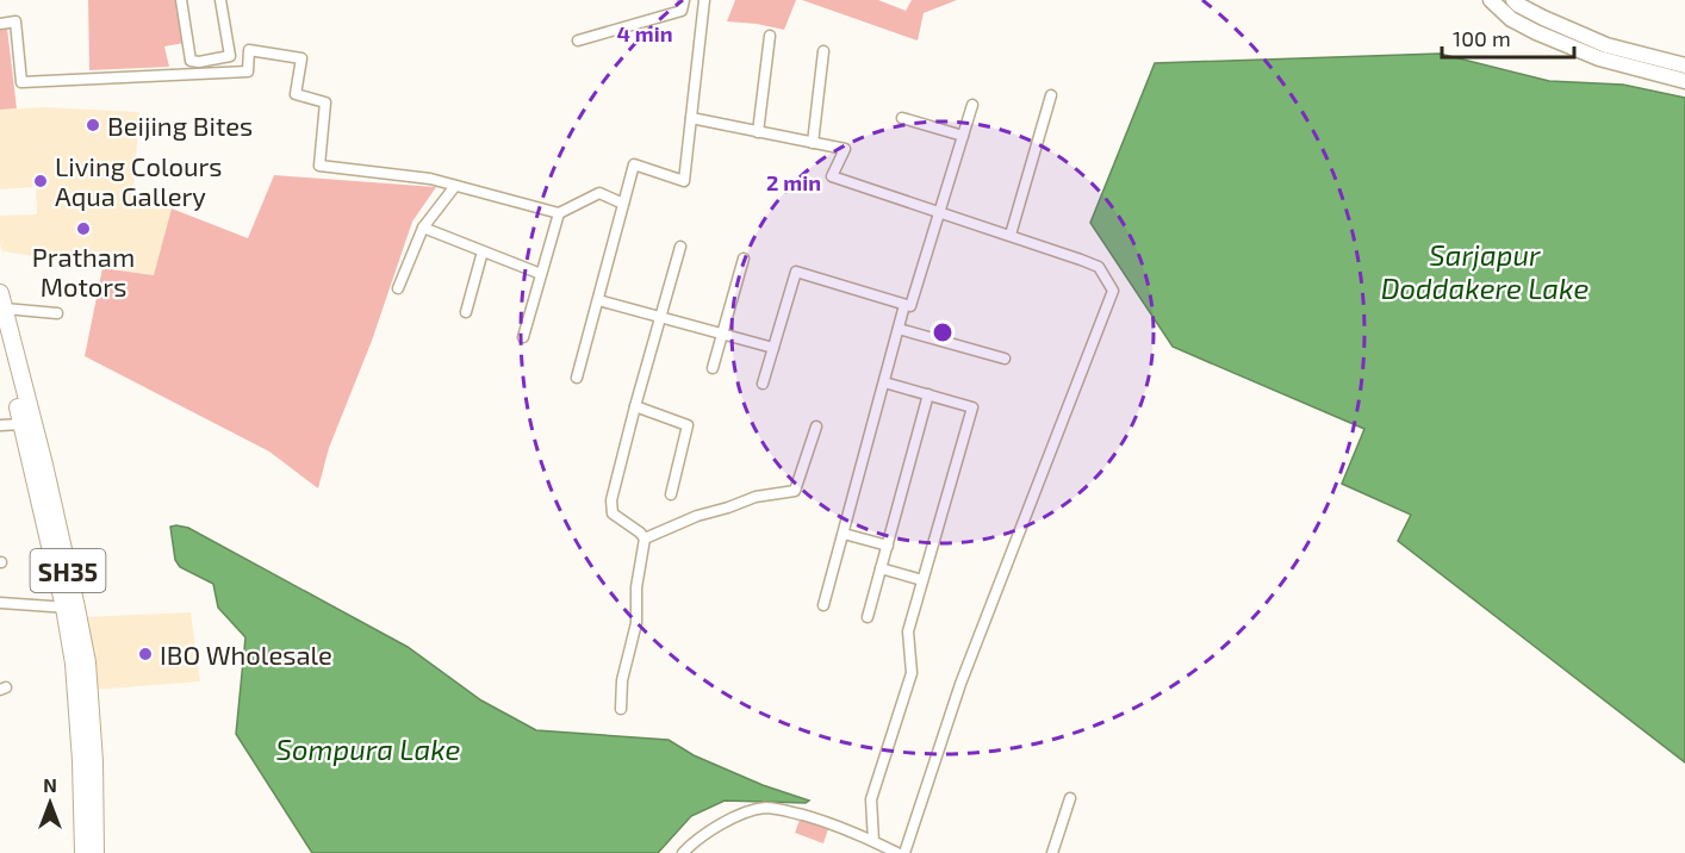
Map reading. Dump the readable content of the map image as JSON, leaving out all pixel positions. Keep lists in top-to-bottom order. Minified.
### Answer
{"streets":{"main road":["SH35"]},"water":["Sarjapur Doddakere Lake","Sompura Lake"],"places":["Beijing Bites","Living Colours Aqua Gallery","Pratham Motors","IBO Wholesale"],"scale_bar":"100 m","north":"top","rings":["4 min","2 min"]}
